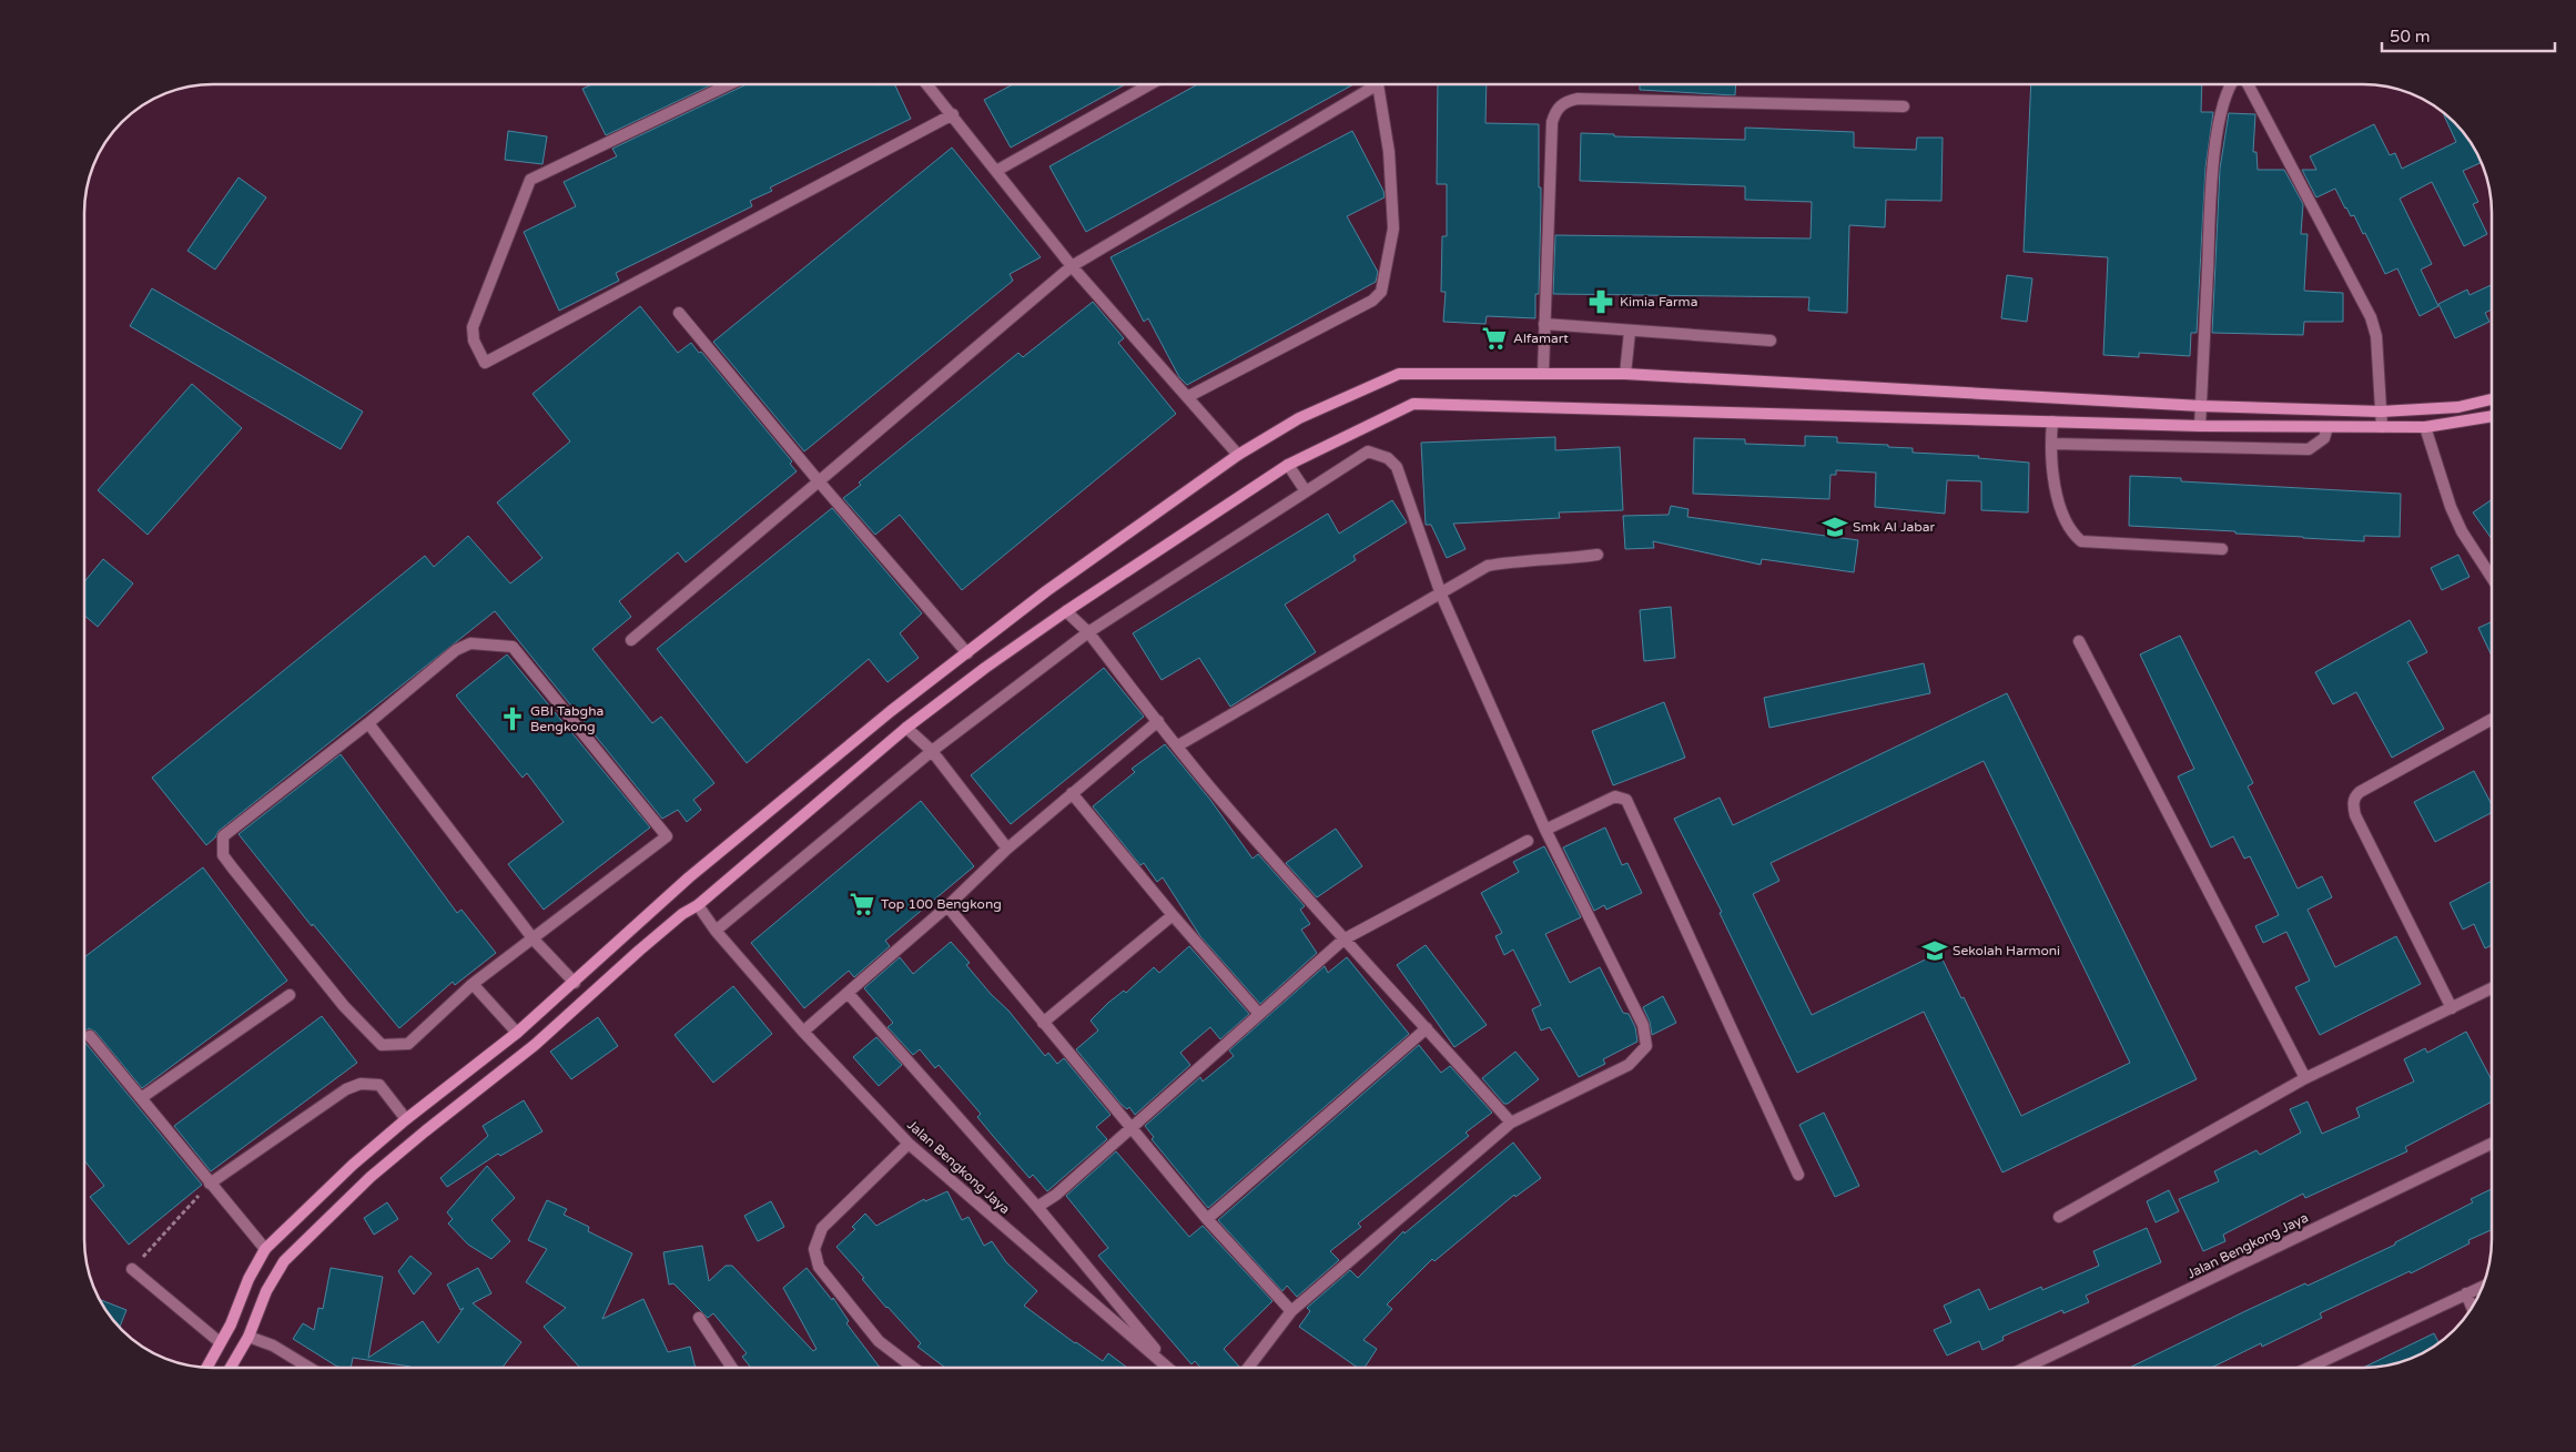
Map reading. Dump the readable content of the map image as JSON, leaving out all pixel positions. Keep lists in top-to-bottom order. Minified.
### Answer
{"streets":{"street":["Jalan Bengkong Jaya"]},"places":{"pharmacy":["Kimia Farma"],"supermarket":["Alfamart","Top 100 Bengkong"],"school or university":["Smk Al Jabar","Sekolah Harmoni"],"church":["GBI Tabgha Bengkong"]},"scale_bar":"50 m"}
